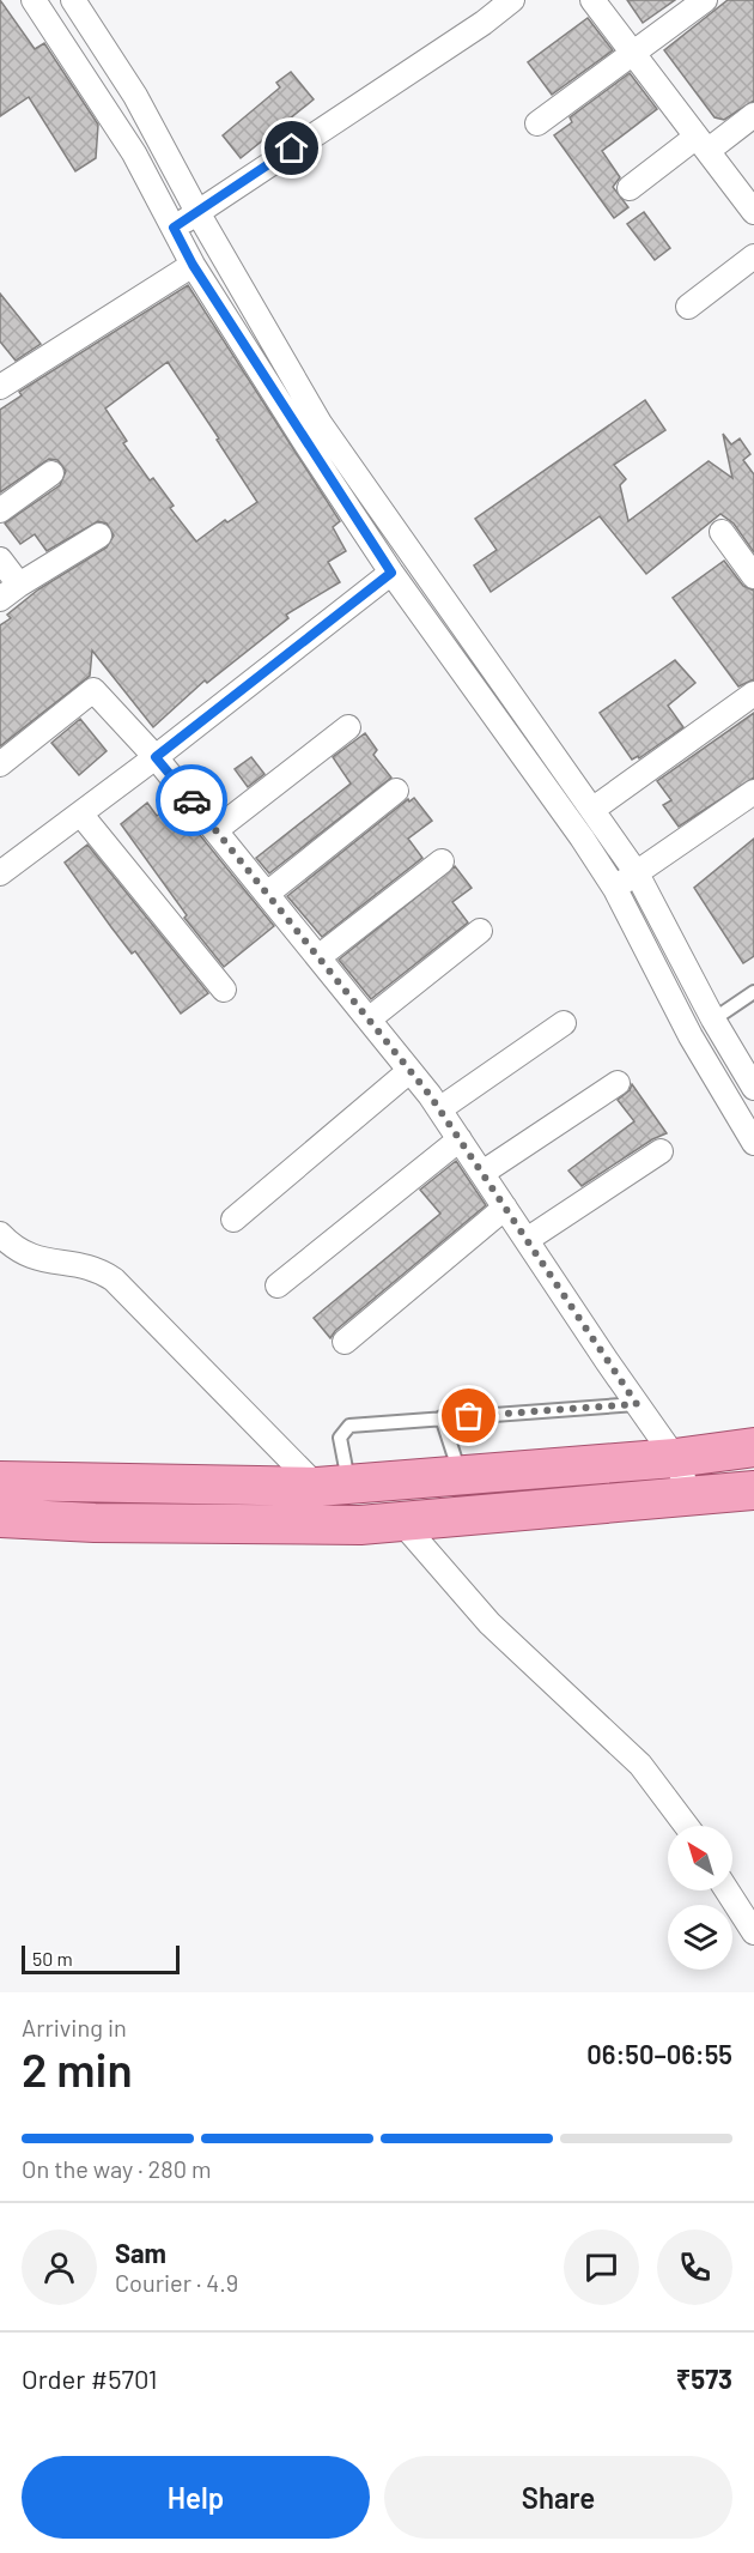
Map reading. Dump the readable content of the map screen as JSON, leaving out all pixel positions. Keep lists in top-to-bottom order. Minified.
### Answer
{"scale_bar":"50 m","north":"top left","page":{"scale":"50 m","heading":["2 min","Arriving in","06:50–06:55"],"panel":["Sam","Courier · 4.9","Order #5701","₹573"],"bar":"On the way · 280 m","buttons":["Help","Share"]}}
